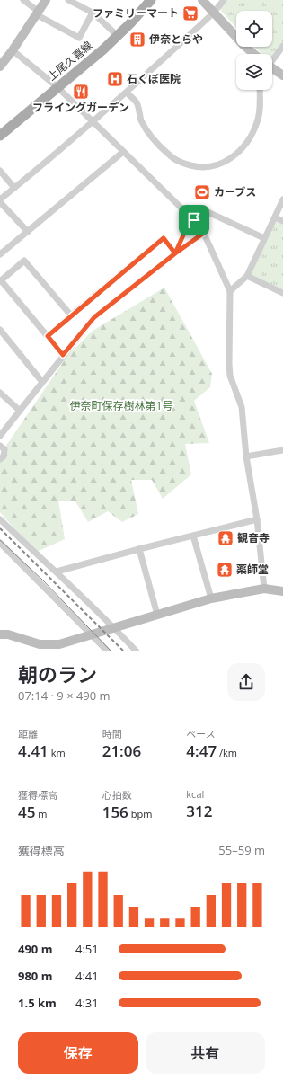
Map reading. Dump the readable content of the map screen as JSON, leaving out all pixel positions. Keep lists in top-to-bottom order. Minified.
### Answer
{"streets":{"main road":["上尾久喜線"]},"parks":["伊奈町保存樹林第1号"],"places":{"supermarket":["ファミリーマート"],"building":["伊奈とらや"],"hospital":["石くぼ医院"],"restaurant":["フライングガーデン"],"sports":["カーブス"],"temple":["観音寺","薬師堂"]},"page":{"heading":["朝のラン","07:14 · 9 × 490 m"],"stats":[["距離","4.41 km"],["時間","21:06"],["ペース","4:47 /km"],["獲得標高","45 m"],["心拍数","156 bpm"],["kcal","312"]],"chart":["獲得標高","55–59 m"],"list":[{"name":"490 m","note":"4:51"},{"name":"980 m","note":"4:41"},{"name":"1.5 km","note":"4:31"}],"buttons":["保存","共有"]}}
